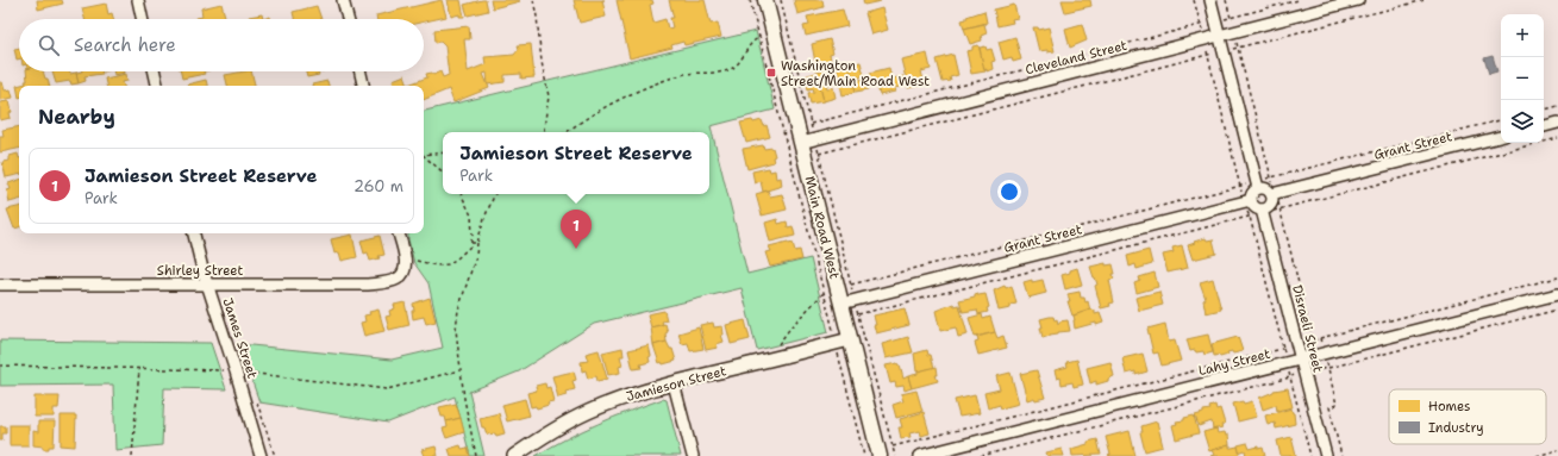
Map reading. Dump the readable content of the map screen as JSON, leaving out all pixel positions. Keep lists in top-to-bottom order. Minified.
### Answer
{"streets":{"main road":["Main Road West"],"street":["Cleveland Street","Grant Street","Shirley Street","Disraeli Street","James Street","Lahy Street","Jamieson Street"]},"crossings":[["Cleveland Street","Main Road West"],["Grant Street","Main Road West"],["Grant Street","Disraeli Street"],["Main Road West","Jamieson Street"],["Shirley Street","James Street"],["Disraeli Street","Lahy Street"]],"places":{"transit":["Washington Street/Main Road West"]},"legend":["Homes","Industry"],"page":{"map_buttons":["+","−"],"search":"Search here","heading":"Nearby","popup":["Jamieson Street Reserve","Park"],"list":[{"mark":"1","name":"Jamieson Street Reserve","note":"Park","value":"260 m"}],"pins":"1"}}
